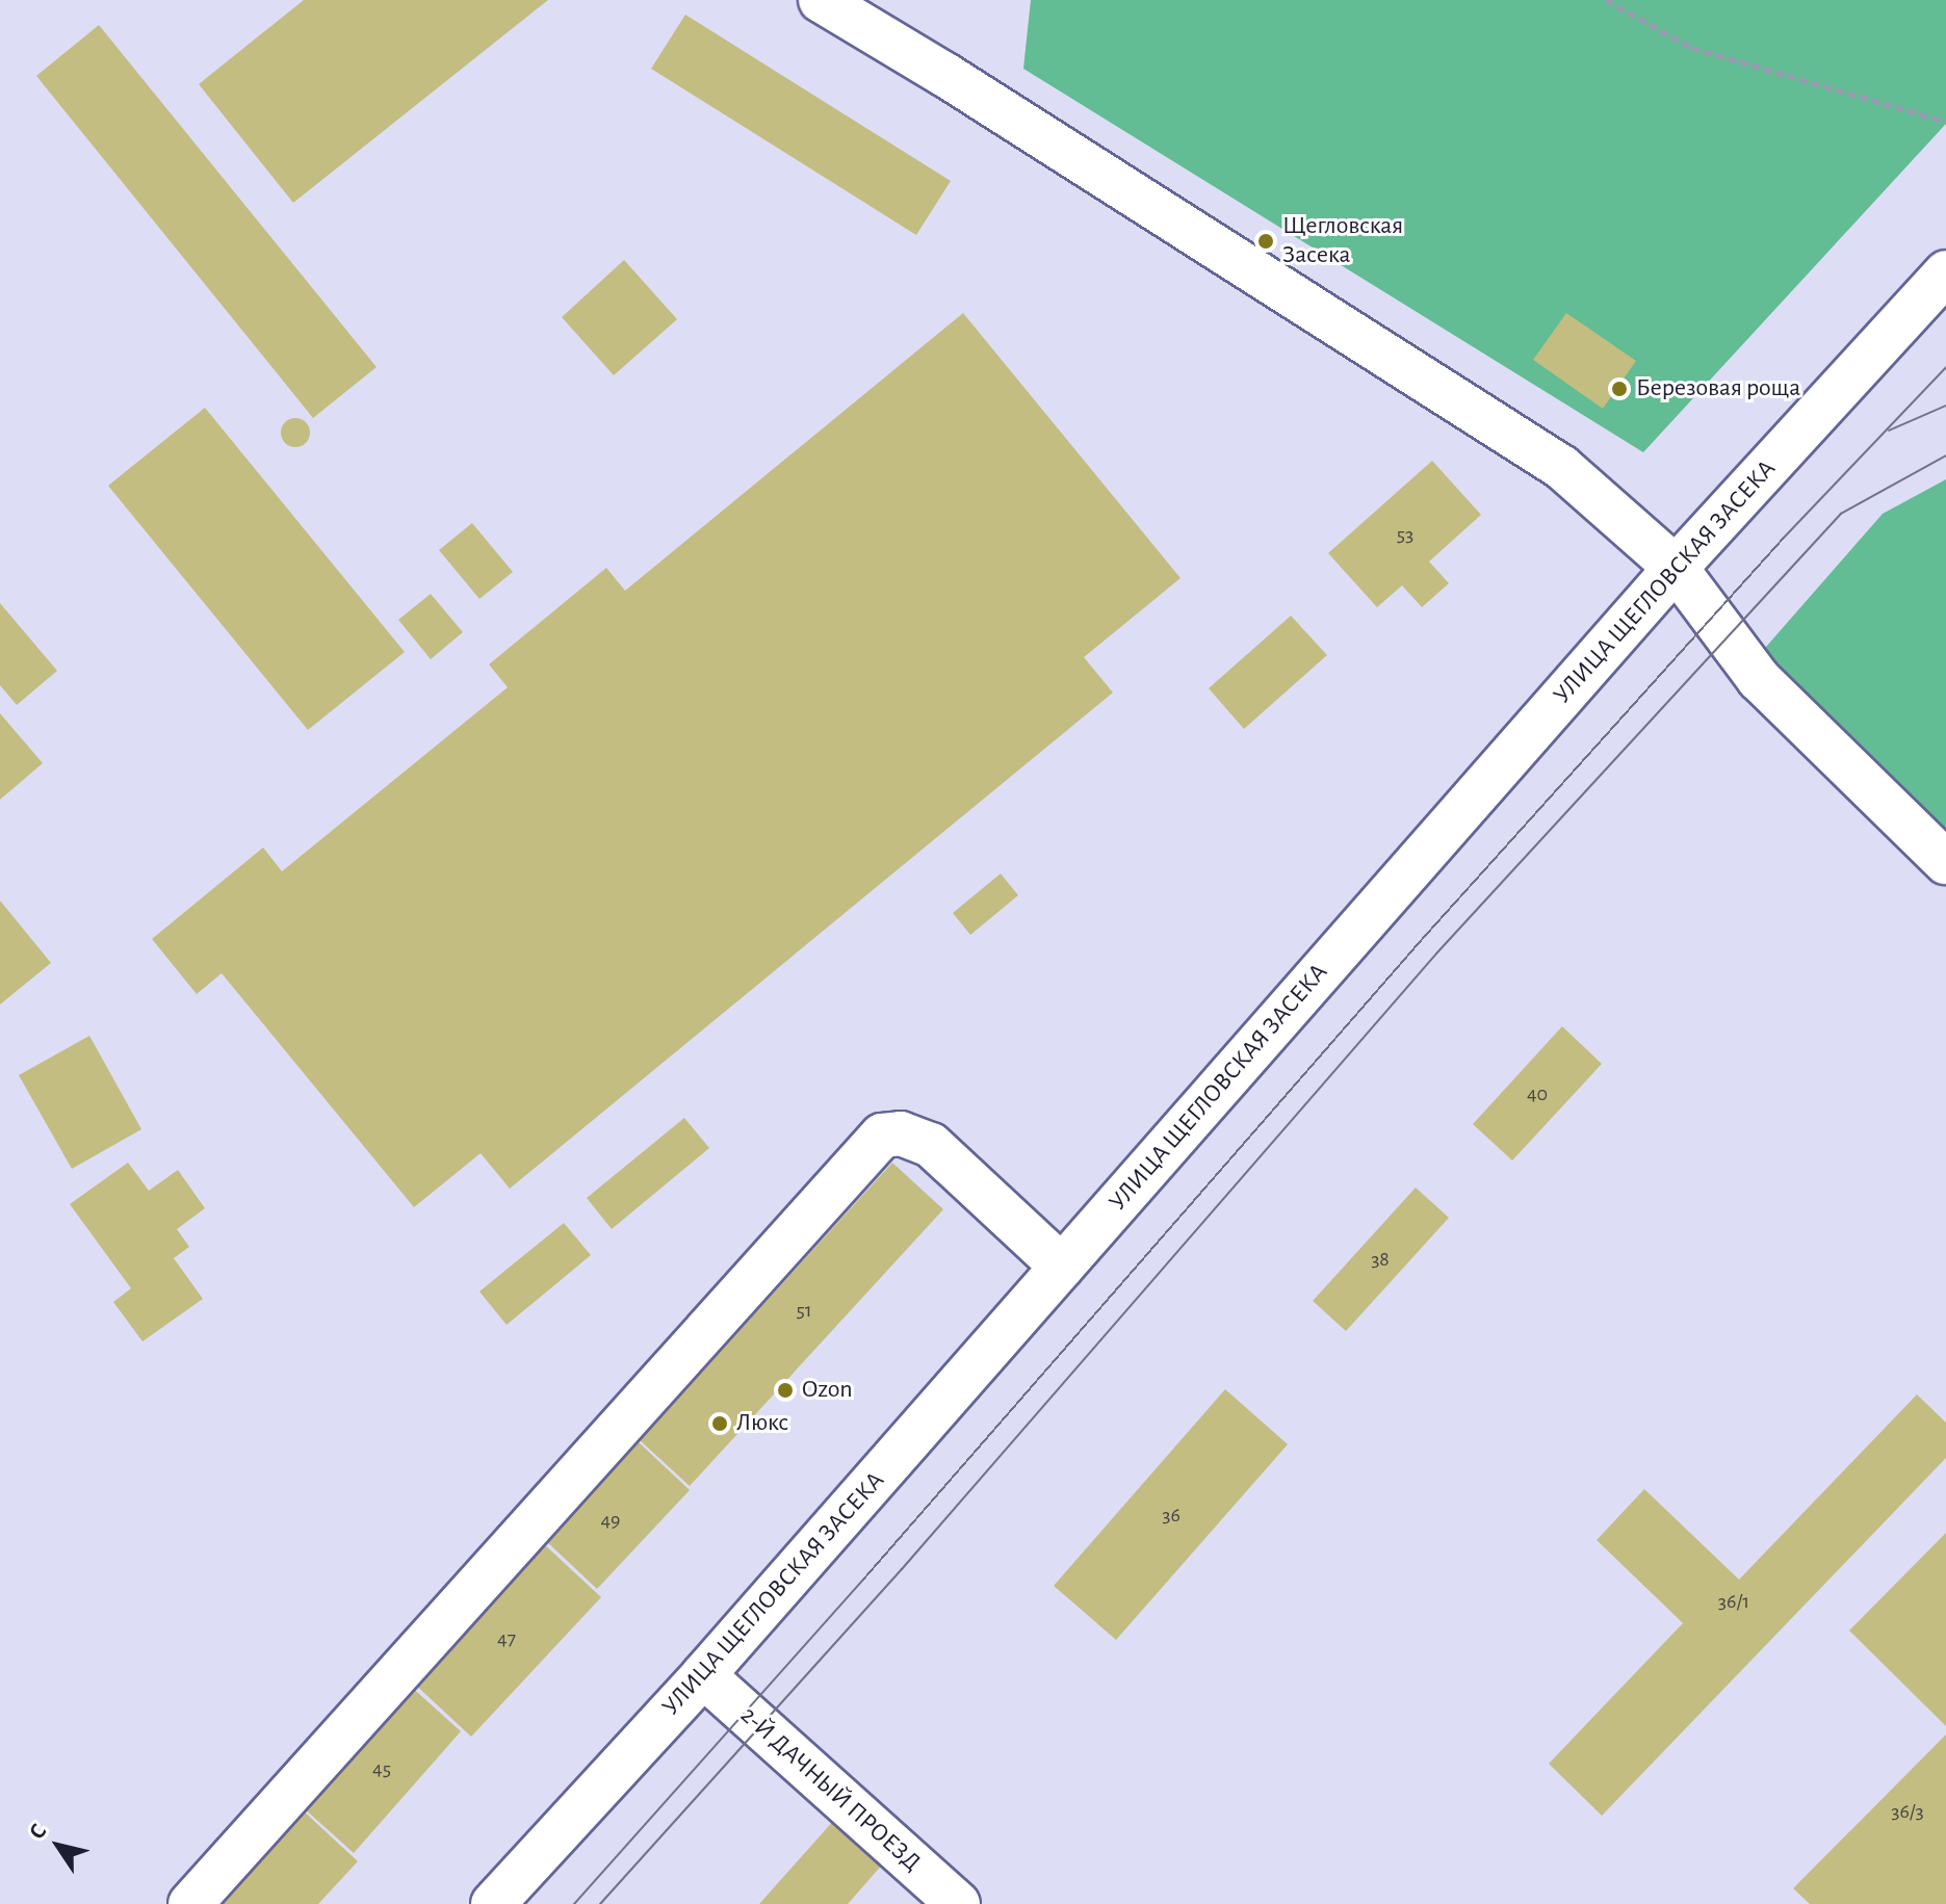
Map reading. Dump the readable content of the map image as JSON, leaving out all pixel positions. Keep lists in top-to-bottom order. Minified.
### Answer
{"streets":{"street":["УЛИЦА ЩЕГЛОВСКАЯ ЗАСЕКА","2-Й ДАЧНЫЙ ПРОЕЗД"]},"crossings":[["УЛИЦА ЩЕГЛОВСКАЯ ЗАСЕКА","2-Й ДАЧНЫЙ ПРОЕЗД"]],"places":["Щегловская Засека","Березовая роща","Ozon","Люкс"],"house_numbers":["53","40","38","51","36","49","36/1","47","45","36/3"],"north":"top left"}
